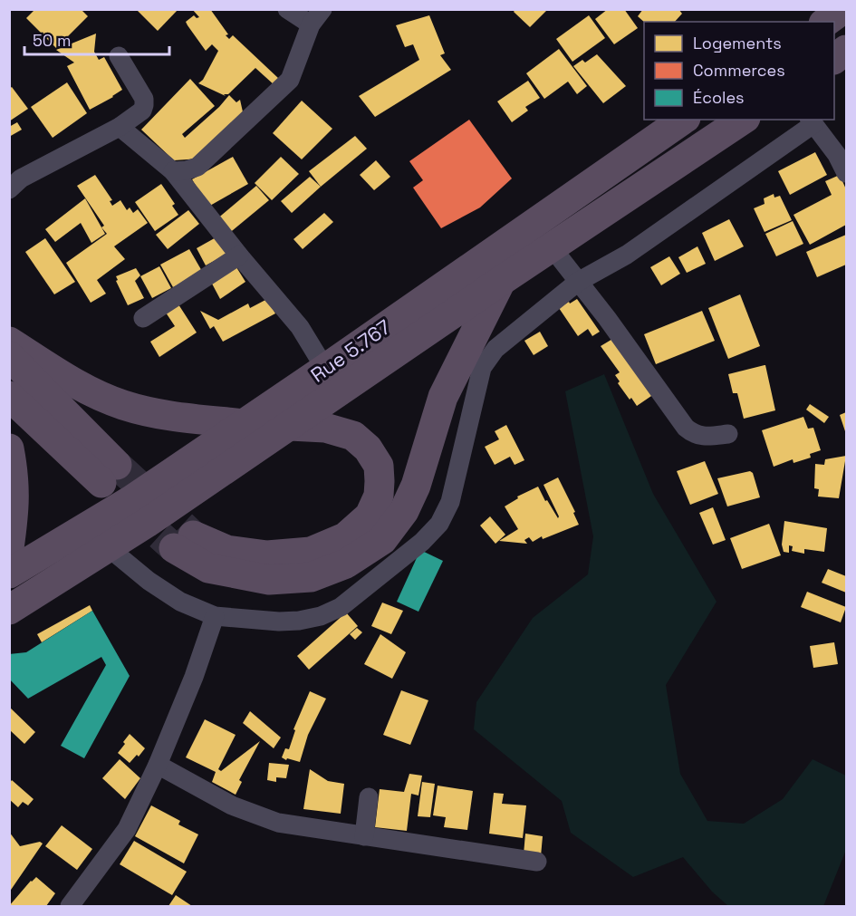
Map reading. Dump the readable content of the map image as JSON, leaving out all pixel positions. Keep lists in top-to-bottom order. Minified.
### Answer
{"streets":{"highway":["Rue 5.767"]},"legend":["Logements","Commerces","Écoles"],"scale_bar":"50 m"}
